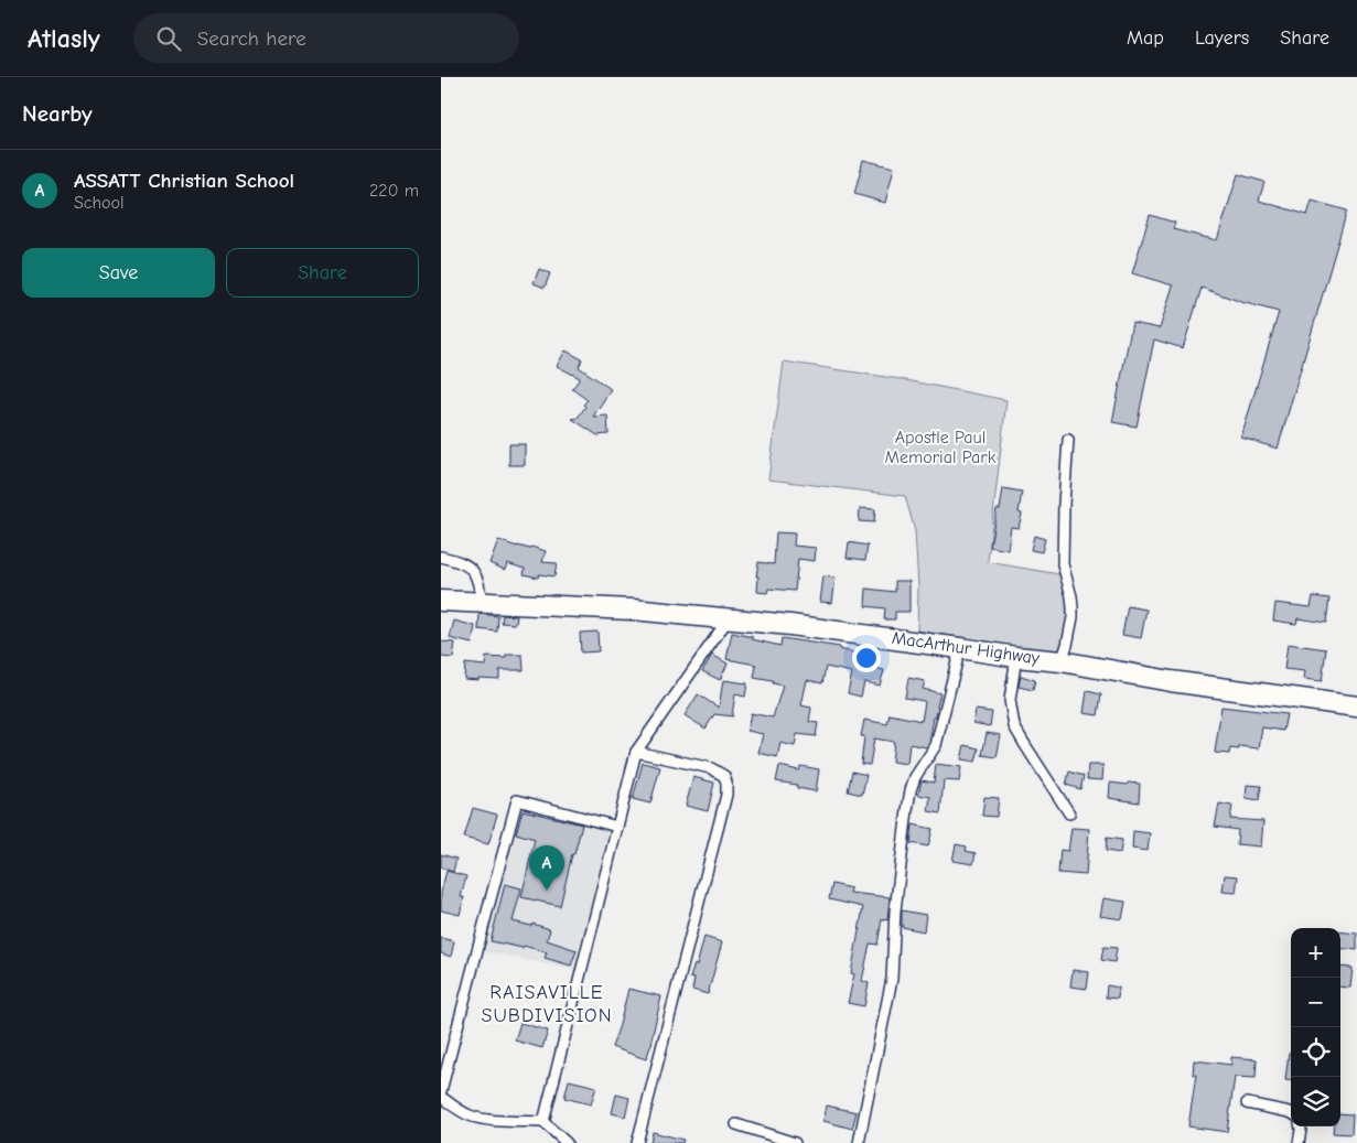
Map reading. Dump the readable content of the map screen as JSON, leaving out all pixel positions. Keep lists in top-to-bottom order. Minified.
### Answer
{"streets":{"highway":["MacArthur Highway"]},"districts":["RAISAVILLE SUBDIVISION"],"parks":["Apostle Paul Memorial Park"],"page":{"header":"Atlasly","search":"Search here","nav":["Map","Layers","Share"],"heading":"Nearby","list":[{"mark":"A","name":"ASSATT Christian School","note":"School","value":"220 m"}],"buttons":["Save","Share"],"pins":"A","map_buttons":["+","−"]}}
